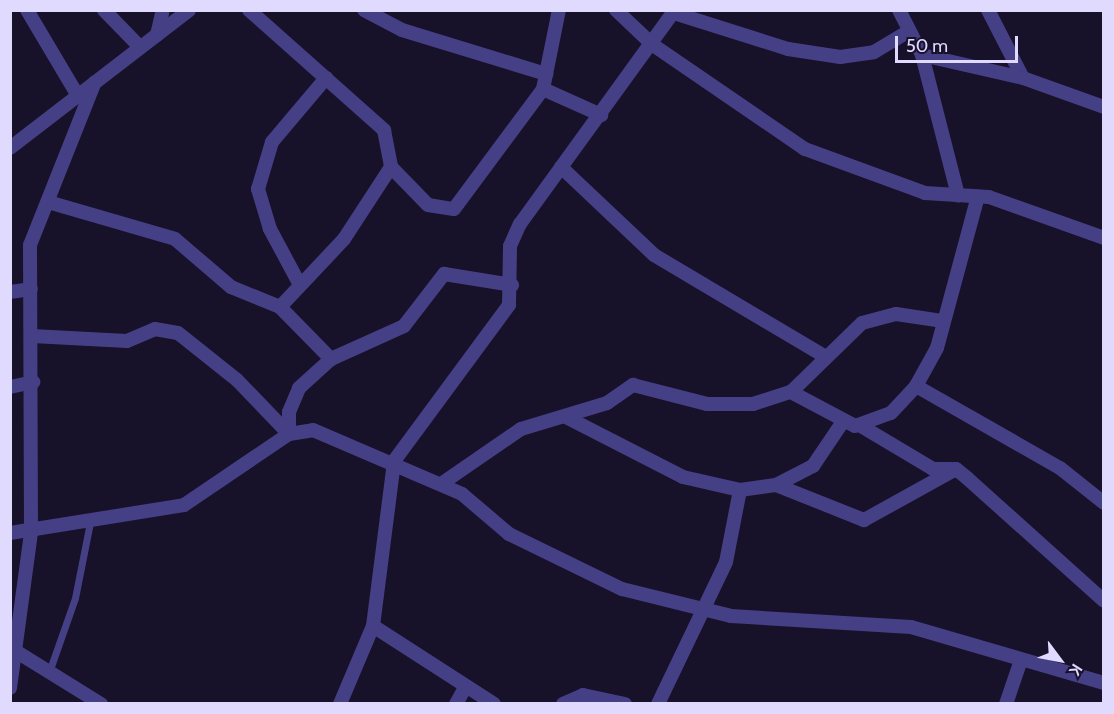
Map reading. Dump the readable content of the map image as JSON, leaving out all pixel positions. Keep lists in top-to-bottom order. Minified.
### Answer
{"scale_bar":"50 m","north":"bottom right"}
